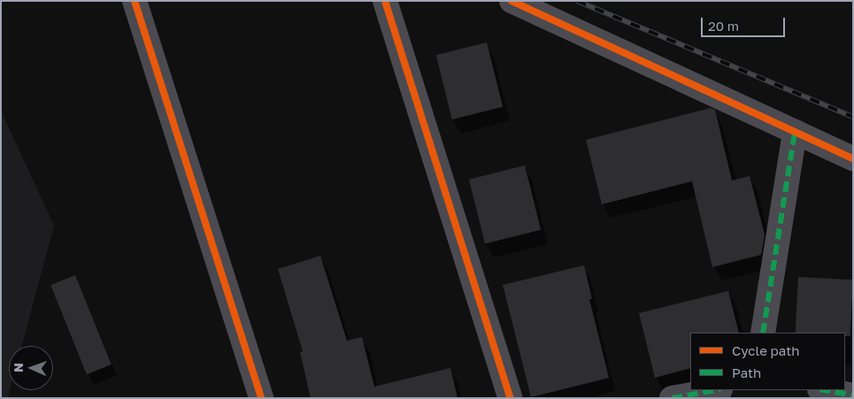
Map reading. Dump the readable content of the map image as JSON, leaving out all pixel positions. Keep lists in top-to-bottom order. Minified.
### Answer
{"legend":["Cycle path","Path"],"scale_bar":"20 m","north":"left"}
